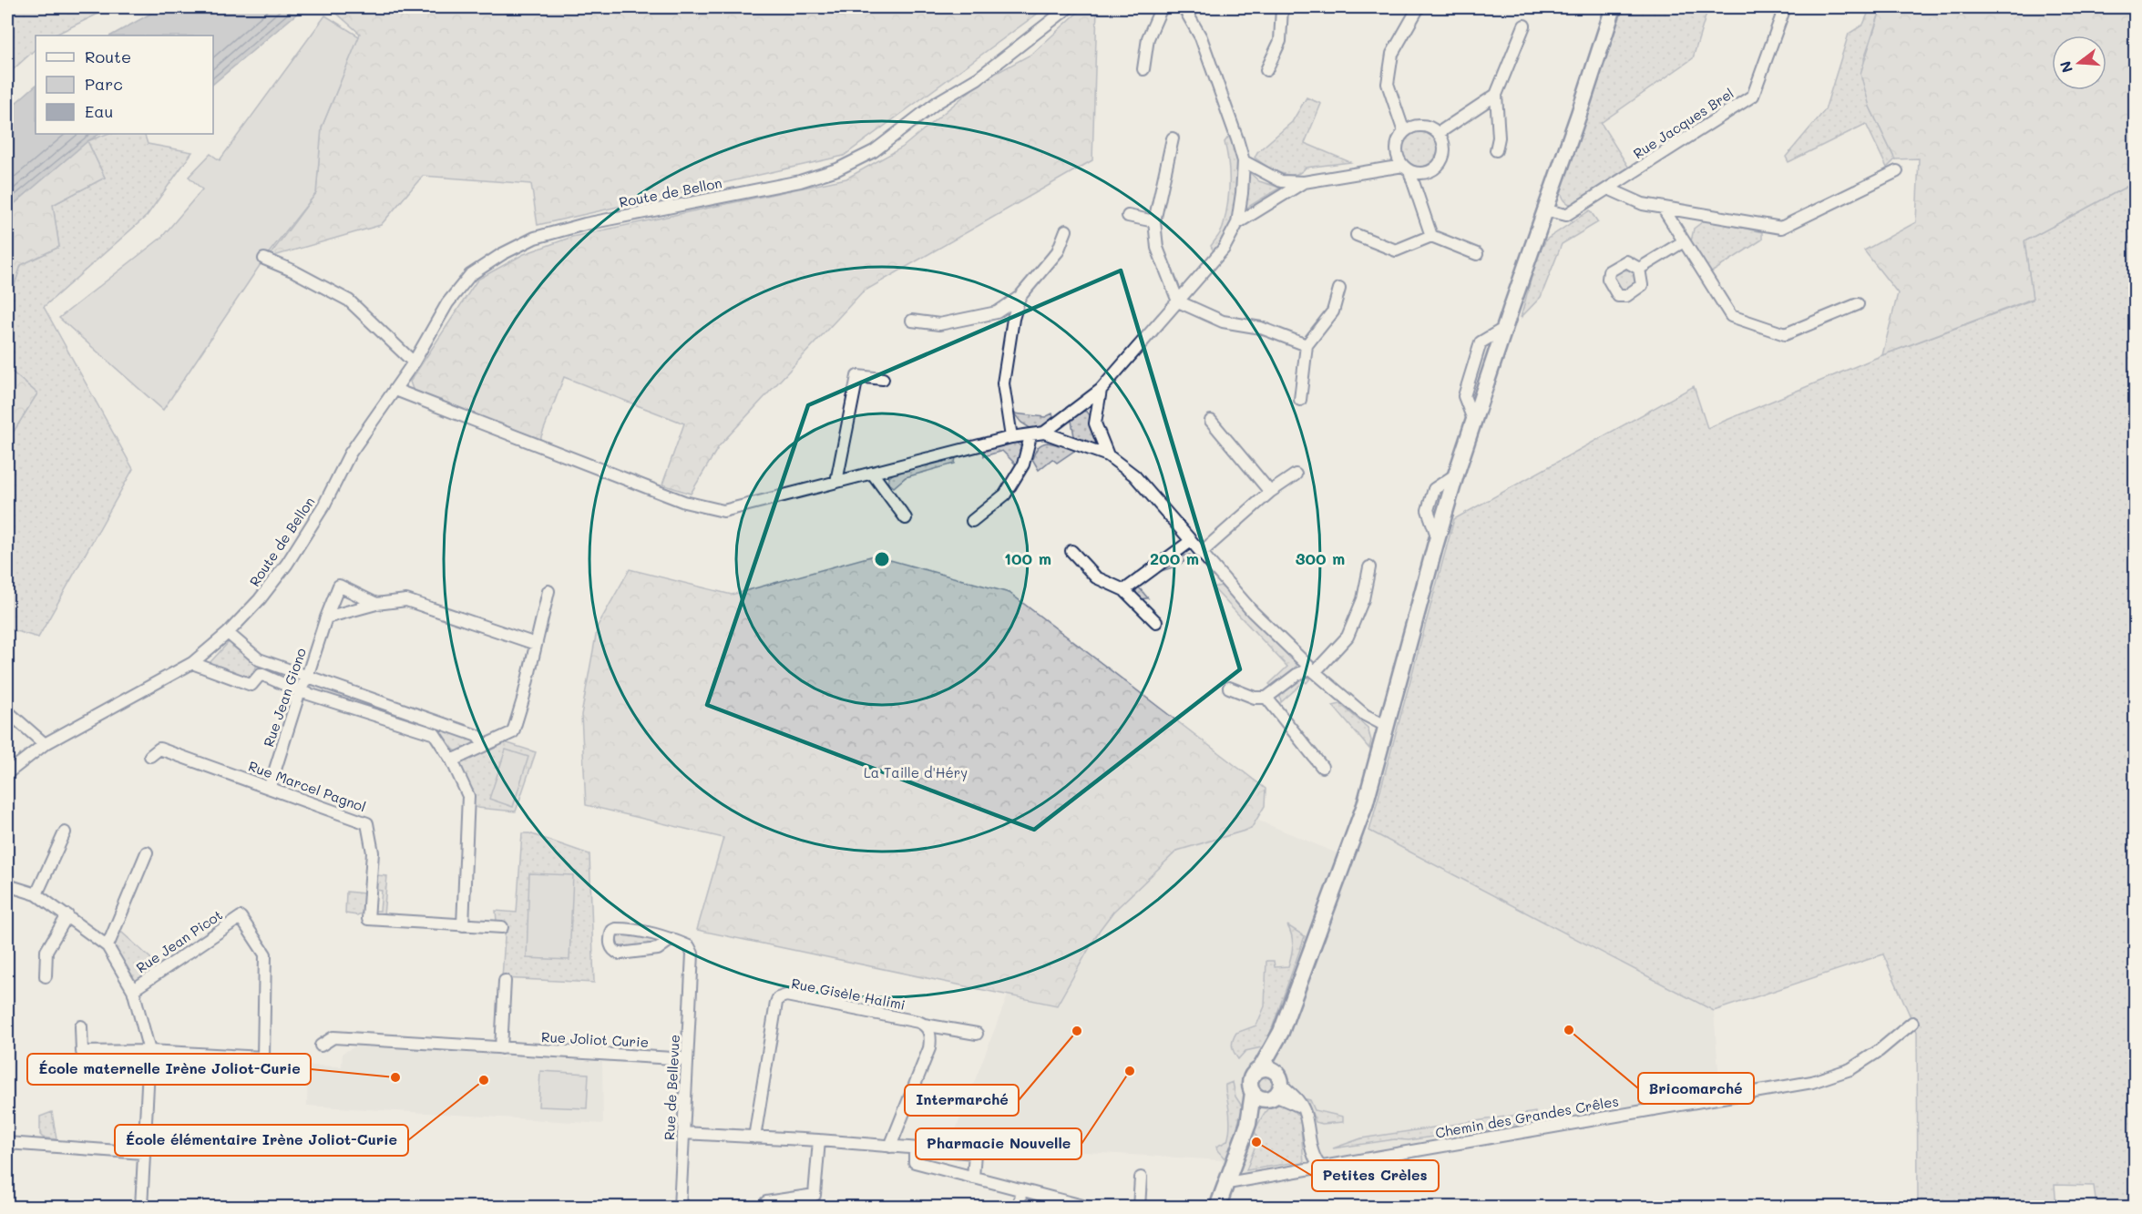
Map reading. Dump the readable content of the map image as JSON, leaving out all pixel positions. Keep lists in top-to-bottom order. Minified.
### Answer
{"streets":{"street":["Rue Jacques Brel","Route de Bellon","Rue Jean Giono","Rue Marcel Pagnol","Rue Jean Picot","Rue Gisèle Halimi","Rue Joliot Curie","Rue de Bellevue","Chemin des Grandes Crêles"]},"crossings":[["Rue Jean Giono","Rue Marcel Pagnol"],["Rue Joliot Curie","Rue de Bellevue"]],"parks":["La Taille d'Héry"],"places":["Bricomarché","Intermarché","Pharmacie Nouvelle","École maternelle Irène Joliot-Curie","École élémentaire Irène Joliot-Curie","Petites Crèles"],"legend":["Route","Parc","Eau"],"north":"left","rings":["100 m","200 m","300 m"]}
